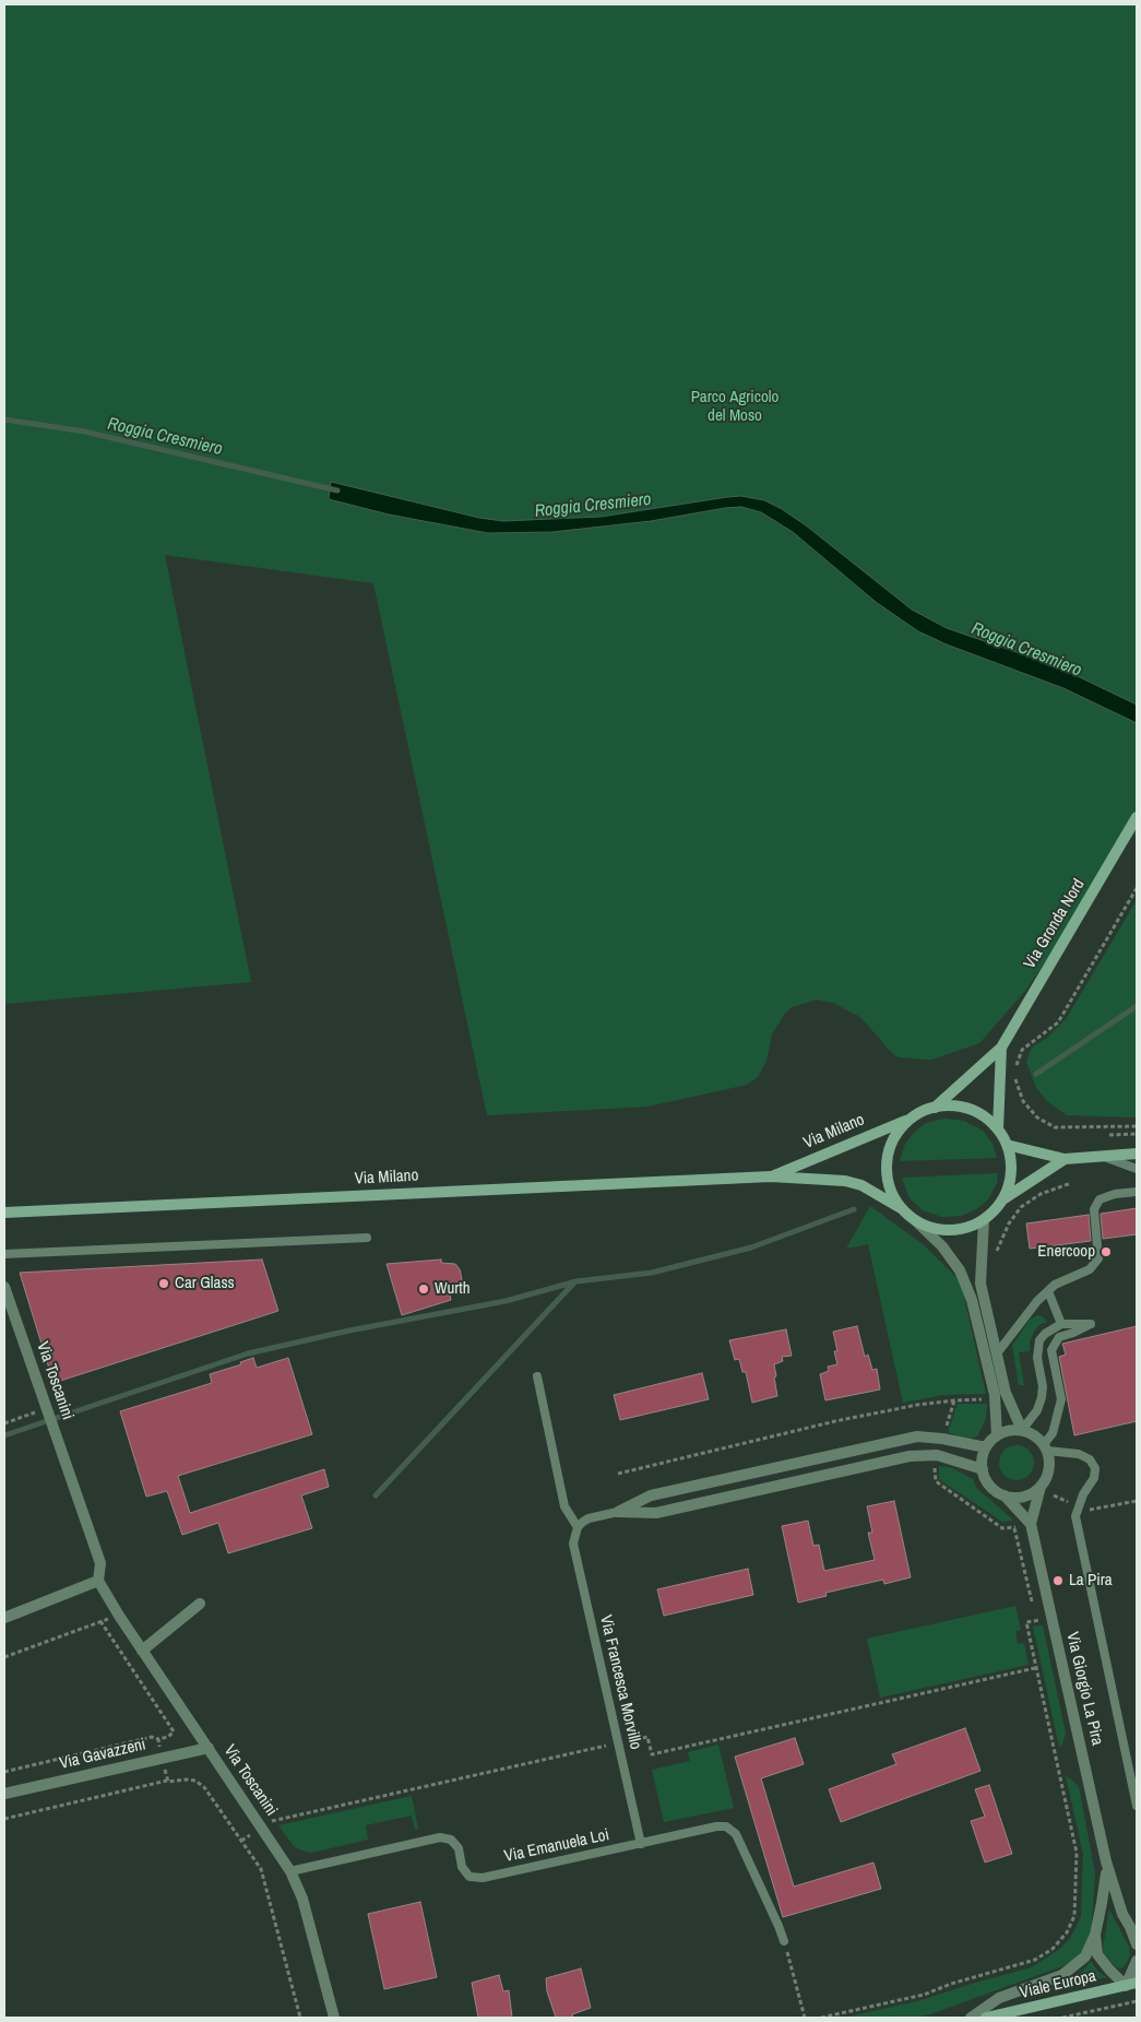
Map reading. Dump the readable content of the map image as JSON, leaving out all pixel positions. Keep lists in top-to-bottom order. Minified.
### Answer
{"streets":{"main road":["Via Gronda Nord","Via Milano","Viale Europa"],"street":["Via Toscanini","Via Giorgio La Pira","Via Gavazzeni"],"lane":["Via Francesca Morvillo","Via Emanuela Loi"]},"crossings":[["Via Gronda Nord","Via Milano"],["Via Toscanini","Via Gavazzeni"],["Via Toscanini","Via Emanuela Loi"],["Via Francesca Morvillo","Via Emanuela Loi"]],"water":["Roggia Cresmiero"],"parks":["Parco Agricolo del Moso"],"places":["Enercoop","Car Glass","Wurth","La Pira"]}
